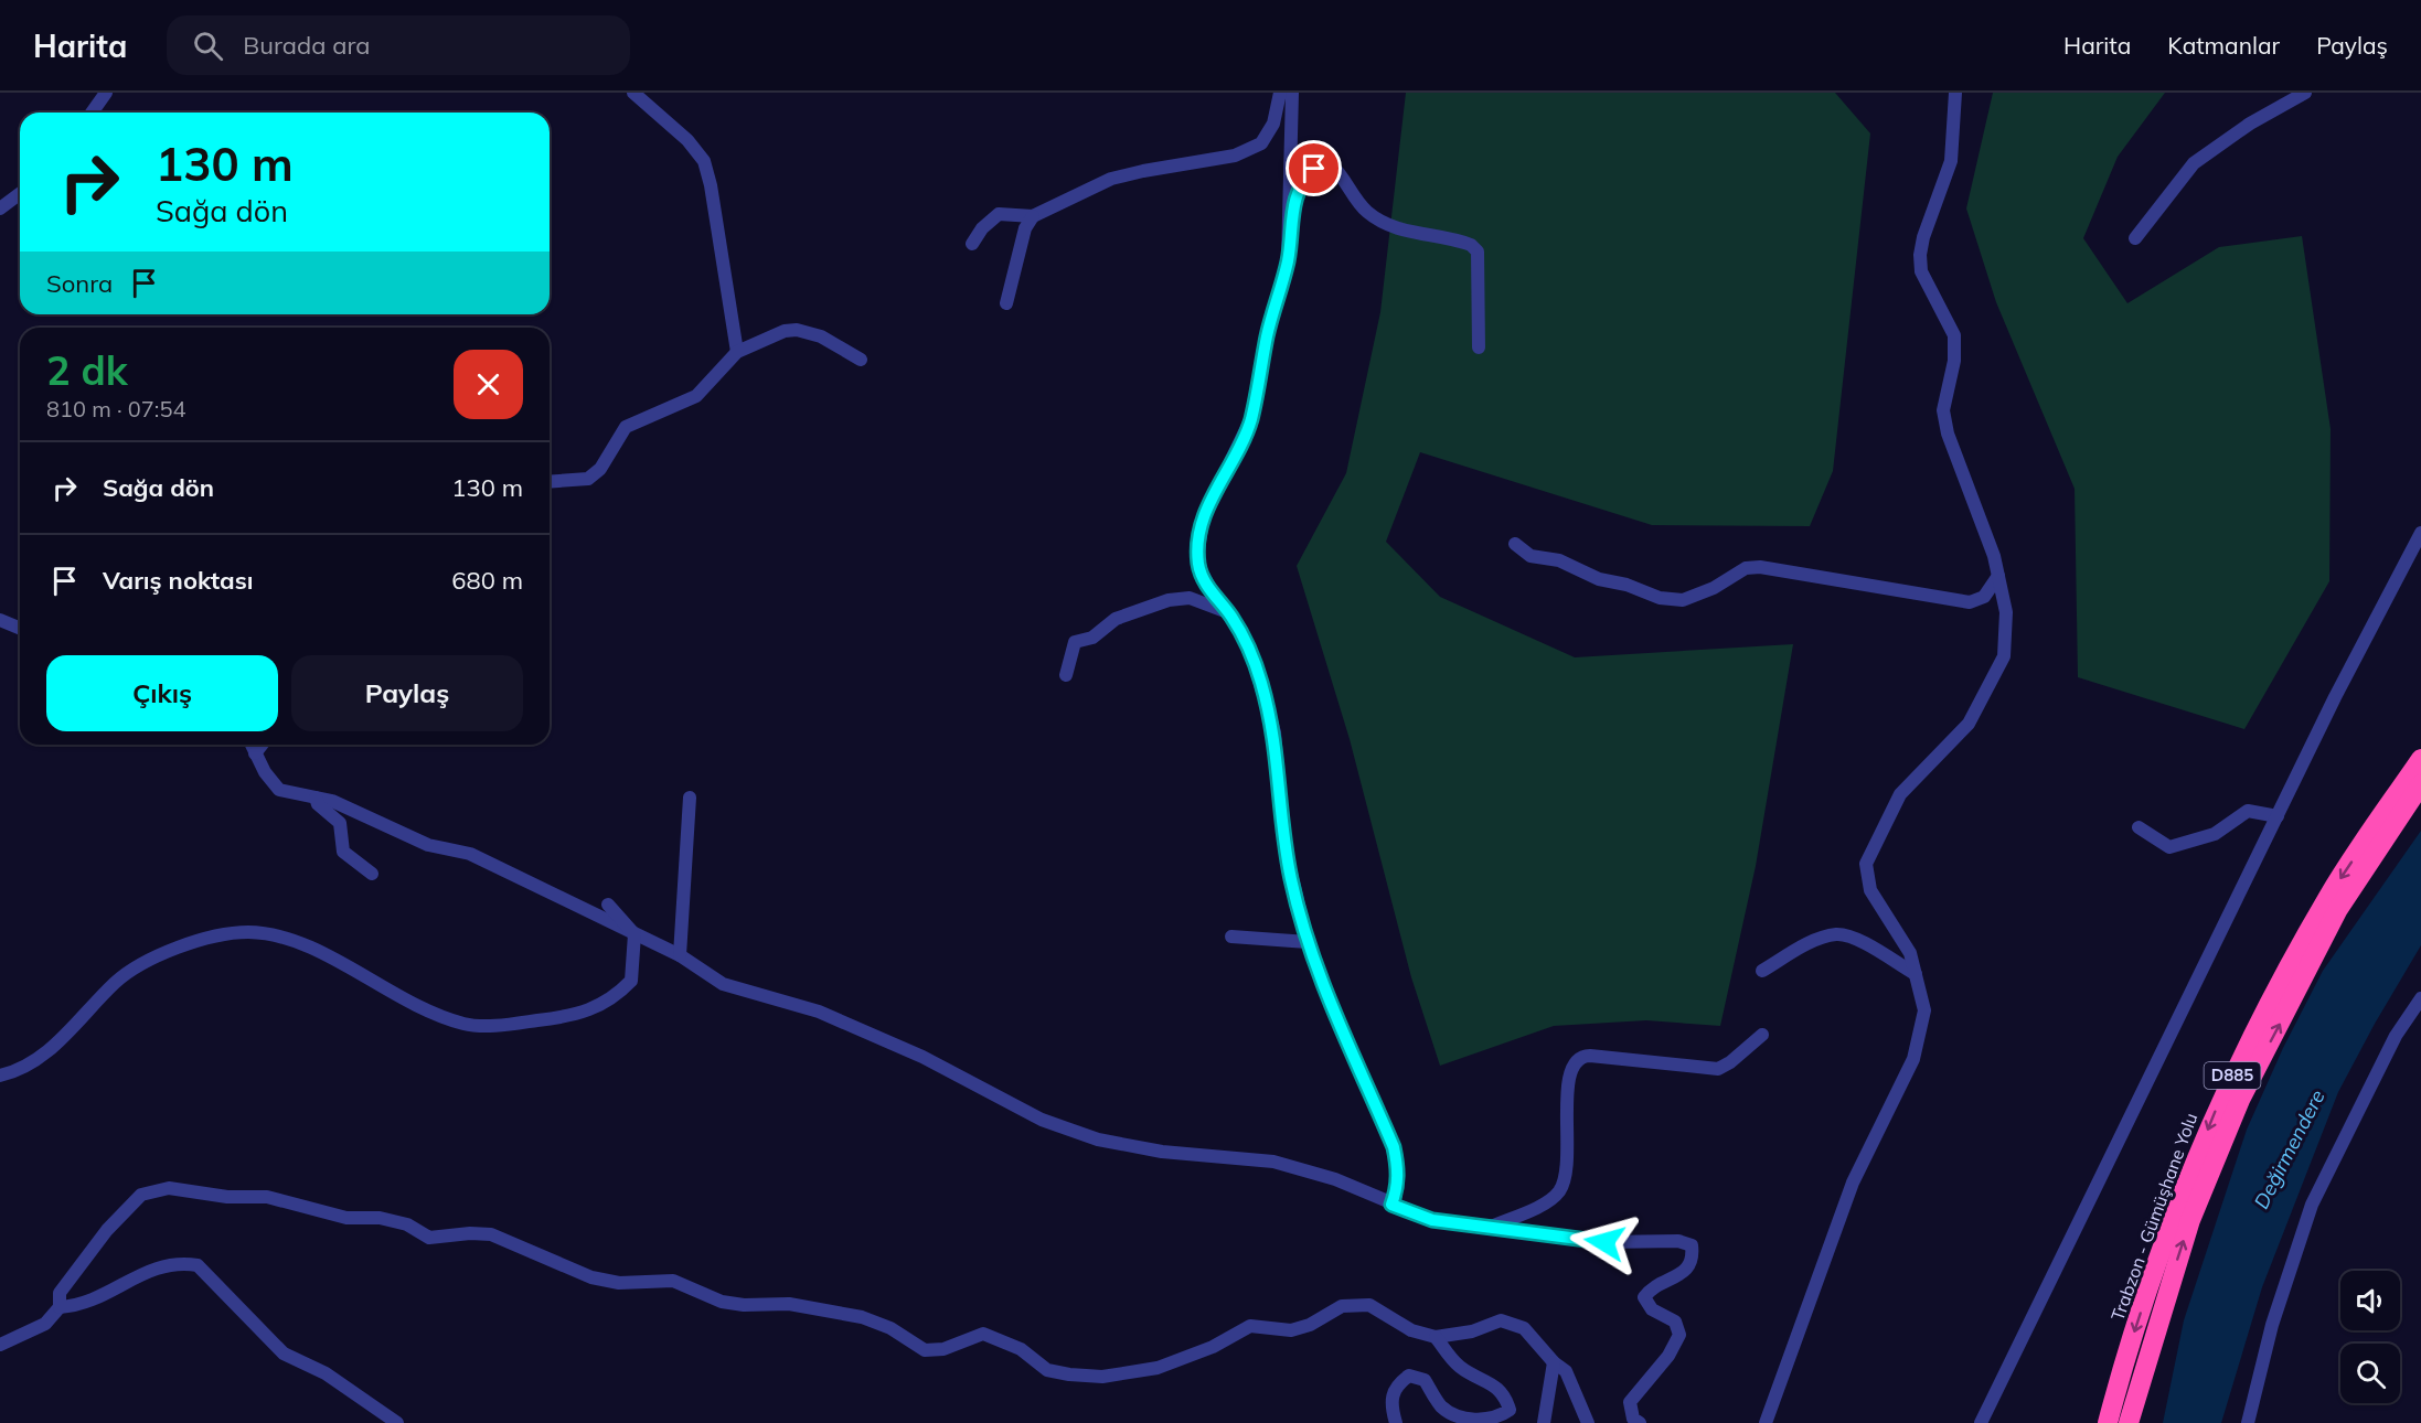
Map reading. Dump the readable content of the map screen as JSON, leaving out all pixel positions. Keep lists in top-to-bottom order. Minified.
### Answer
{"streets":{"highway":["D885","Trabzon - Gümüşhane Yolu"]},"water":["Değirmendere"],"page":{"header":"Harita","search":"Burada ara","nav":["Harita","Katmanlar","Paylaş"],"turn":["130 m","Sağa dön"],"then":"Sonra","heading":["2 dk","810 m · 07:54"],"list":[{"name":"Sağa dön","value":"130 m"},{"name":"Varış noktası","value":"680 m"}],"buttons":["Çıkış","Paylaş"]}}
